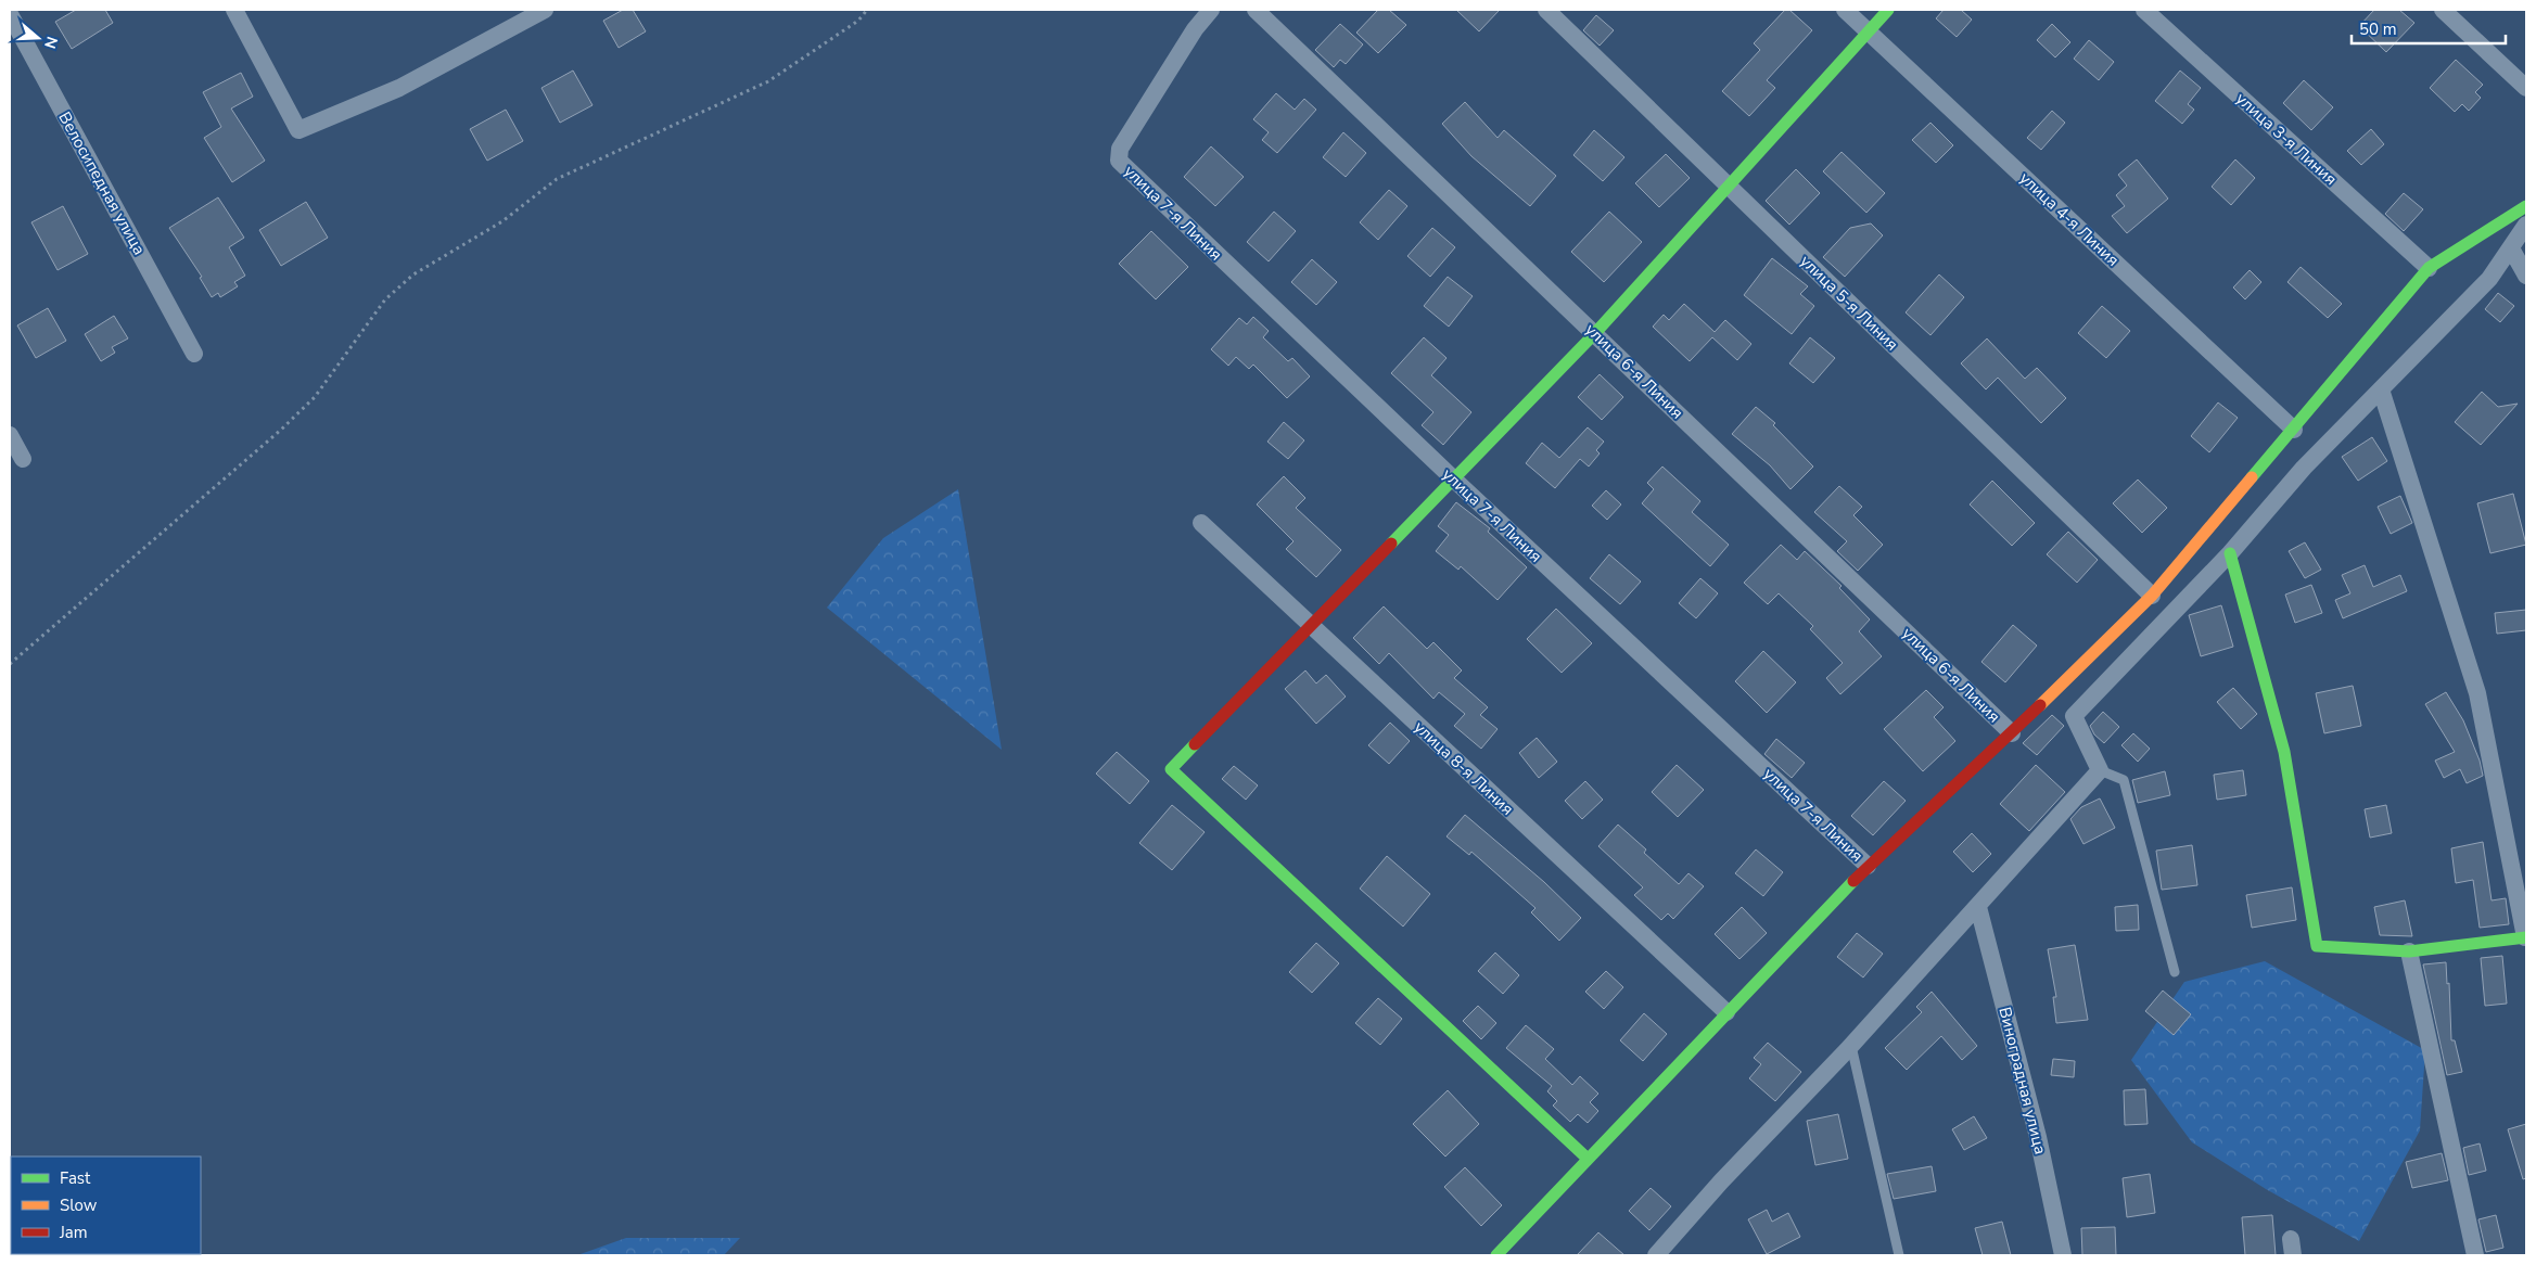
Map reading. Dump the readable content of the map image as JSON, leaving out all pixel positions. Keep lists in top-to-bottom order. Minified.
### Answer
{"streets":{"street":["улица 3-я Линия","Велосипедная улица","улица 7-я Линия","улица 4-я Линия","улица 5-я Линия","улица 6-я Линия","улица 8-я Линия","Виноградная улица"]},"legend":["Fast","Slow","Jam"],"scale_bar":"50 m","north":"right"}
